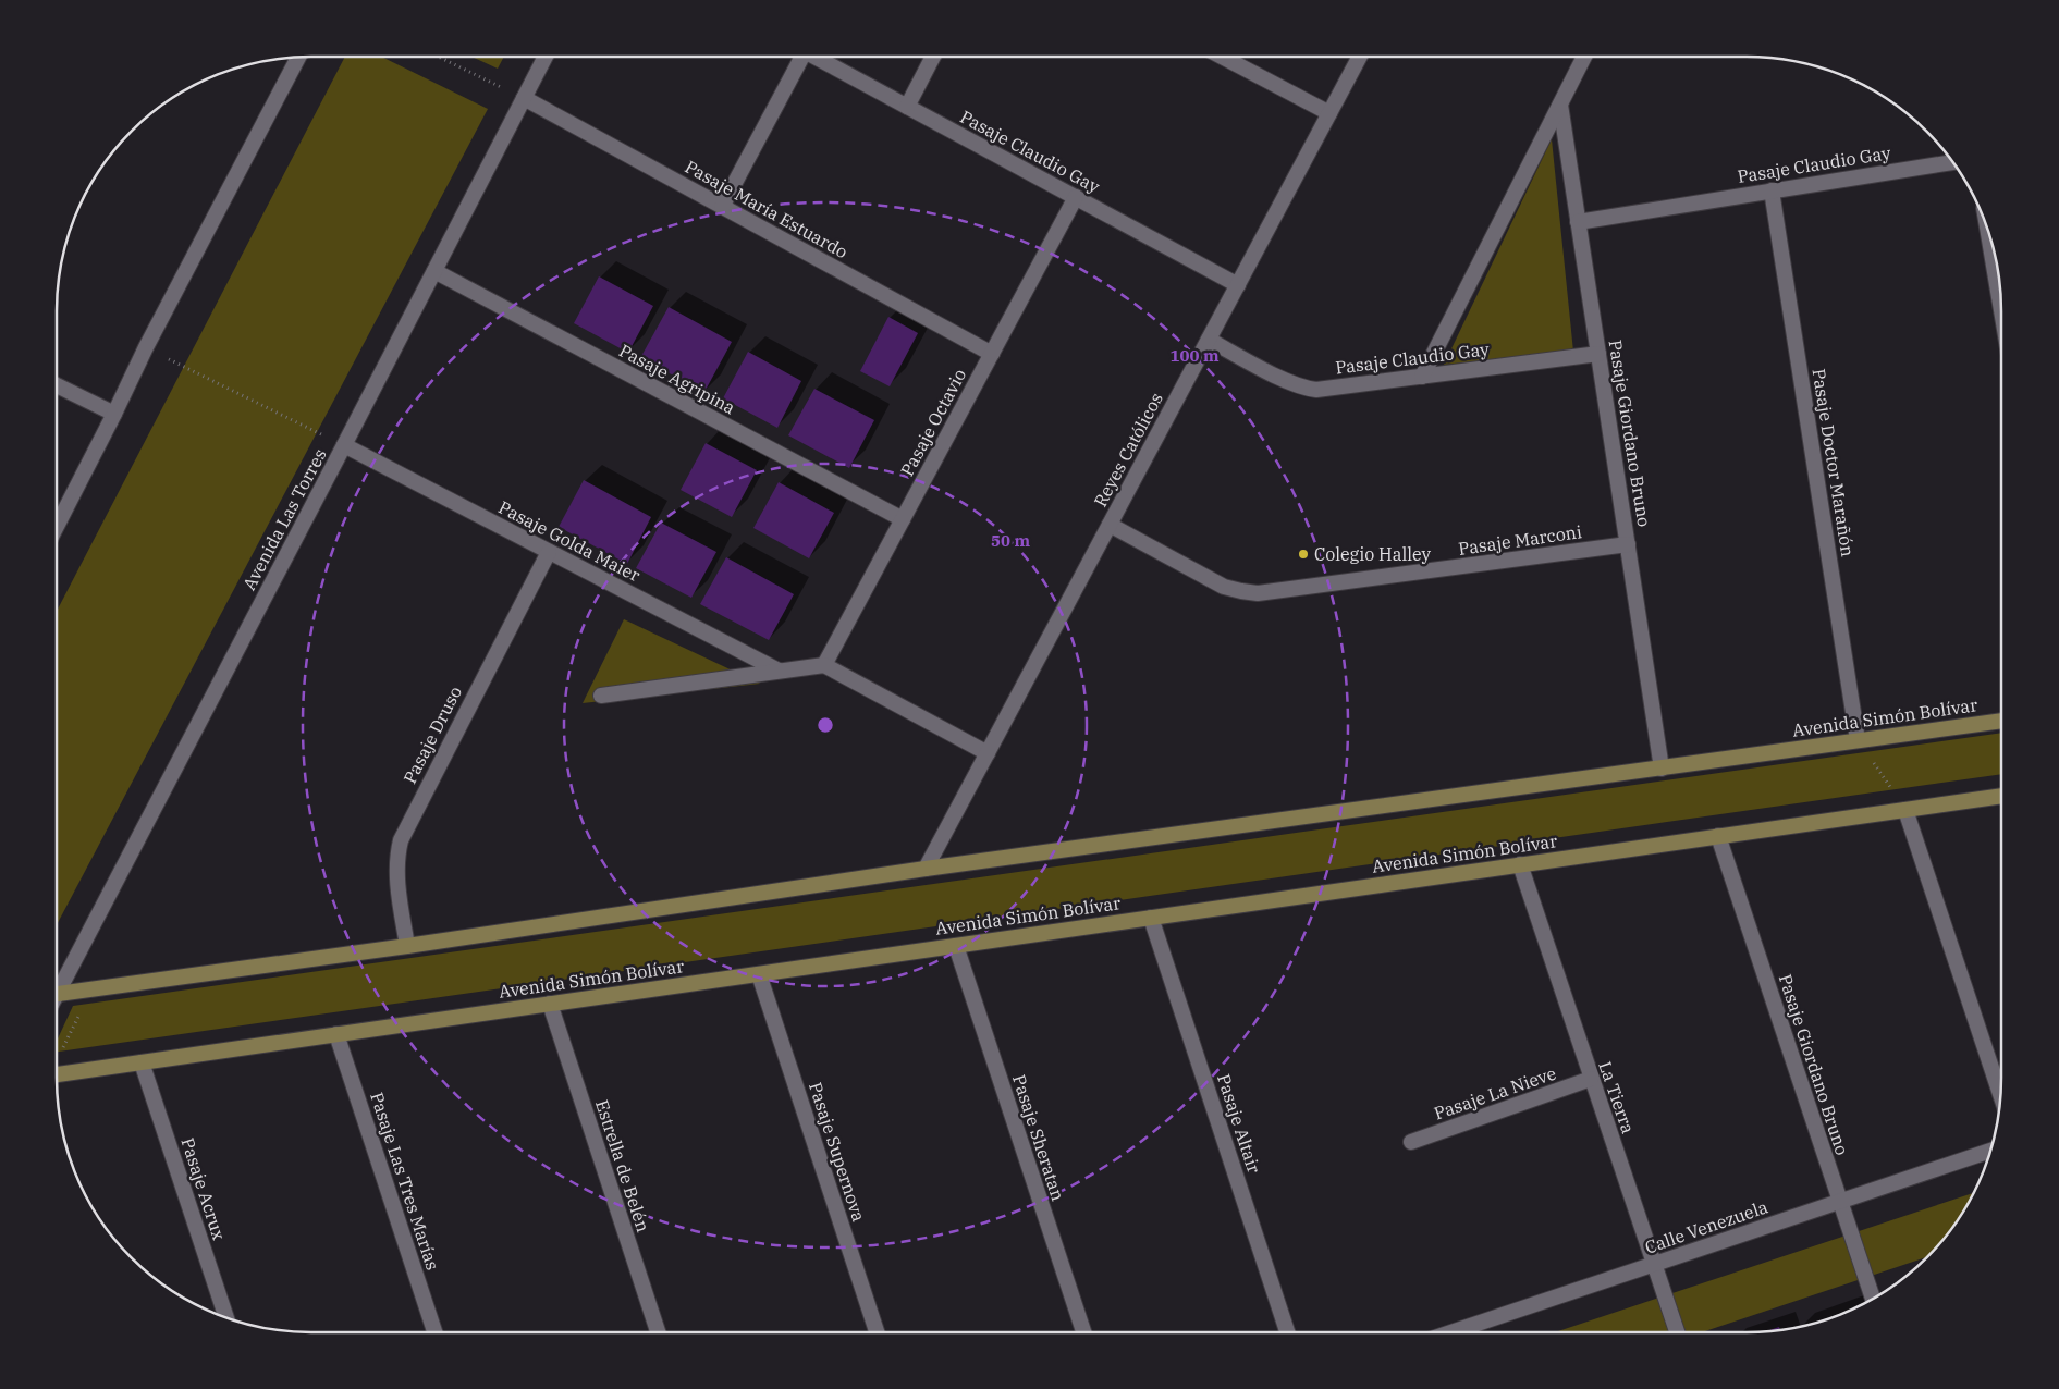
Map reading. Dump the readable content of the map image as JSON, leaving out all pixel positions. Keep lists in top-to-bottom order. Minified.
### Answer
{"streets":{"main road":["Avenida Simón Bolívar"],"street":["Pasaje Claudio Gay","Pasaje María Estuardo","Pasaje Agripina","Pasaje Octavio","Pasaje Giordano Bruno","Reyes Católicos","Pasaje Doctor Marañón","Avenida Las Torres","Pasaje Marconi","Pasaje Golda Maier","Pasaje Druso","Pasaje La Nieve","La Tierra","Pasaje Altair","Pasaje Sheratan","Pasaje Supernova","Estrella de Belén","Pasaje Las Tres Marías","Pasaje Acrux","Calle Venezuela"]},"crossings":[["Pasaje Claudio Gay","Pasaje Octavio"],["Pasaje Claudio Gay","Pasaje Giordano Bruno"],["Pasaje Claudio Gay","Reyes Católicos"],["Pasaje Claudio Gay","Pasaje Doctor Marañón"],["Pasaje María Estuardo","Pasaje Octavio"],["Pasaje María Estuardo","Avenida Las Torres"],["Pasaje Agripina","Pasaje Octavio"],["Pasaje Agripina","Avenida Las Torres"],["Pasaje Giordano Bruno","Pasaje Marconi"],["Pasaje Giordano Bruno","Avenida Simón Bolívar"],["Pasaje Giordano Bruno","Calle Venezuela"],["Reyes Católicos","Pasaje Marconi"],["Reyes Católicos","Avenida Simón Bolívar"],["Pasaje Doctor Marañón","Avenida Simón Bolívar"],["Avenida Las Torres","Pasaje Golda Maier"],["Pasaje Golda Maier","Pasaje Druso"],["Avenida Simón Bolívar","Pasaje Druso"],["Avenida Simón Bolívar","La Tierra"],["Avenida Simón Bolívar","Pasaje Altair"],["Avenida Simón Bolívar","Pasaje Sheratan"],["Avenida Simón Bolívar","Pasaje Supernova"],["Avenida Simón Bolívar","Estrella de Belén"],["Avenida Simón Bolívar","Pasaje Las Tres Marías"],["Avenida Simón Bolívar","Pasaje Acrux"],["Pasaje La Nieve","La Tierra"],["La Tierra","Calle Venezuela"]],"places":["Colegio Halley"],"rings":["100 m","50 m"]}
